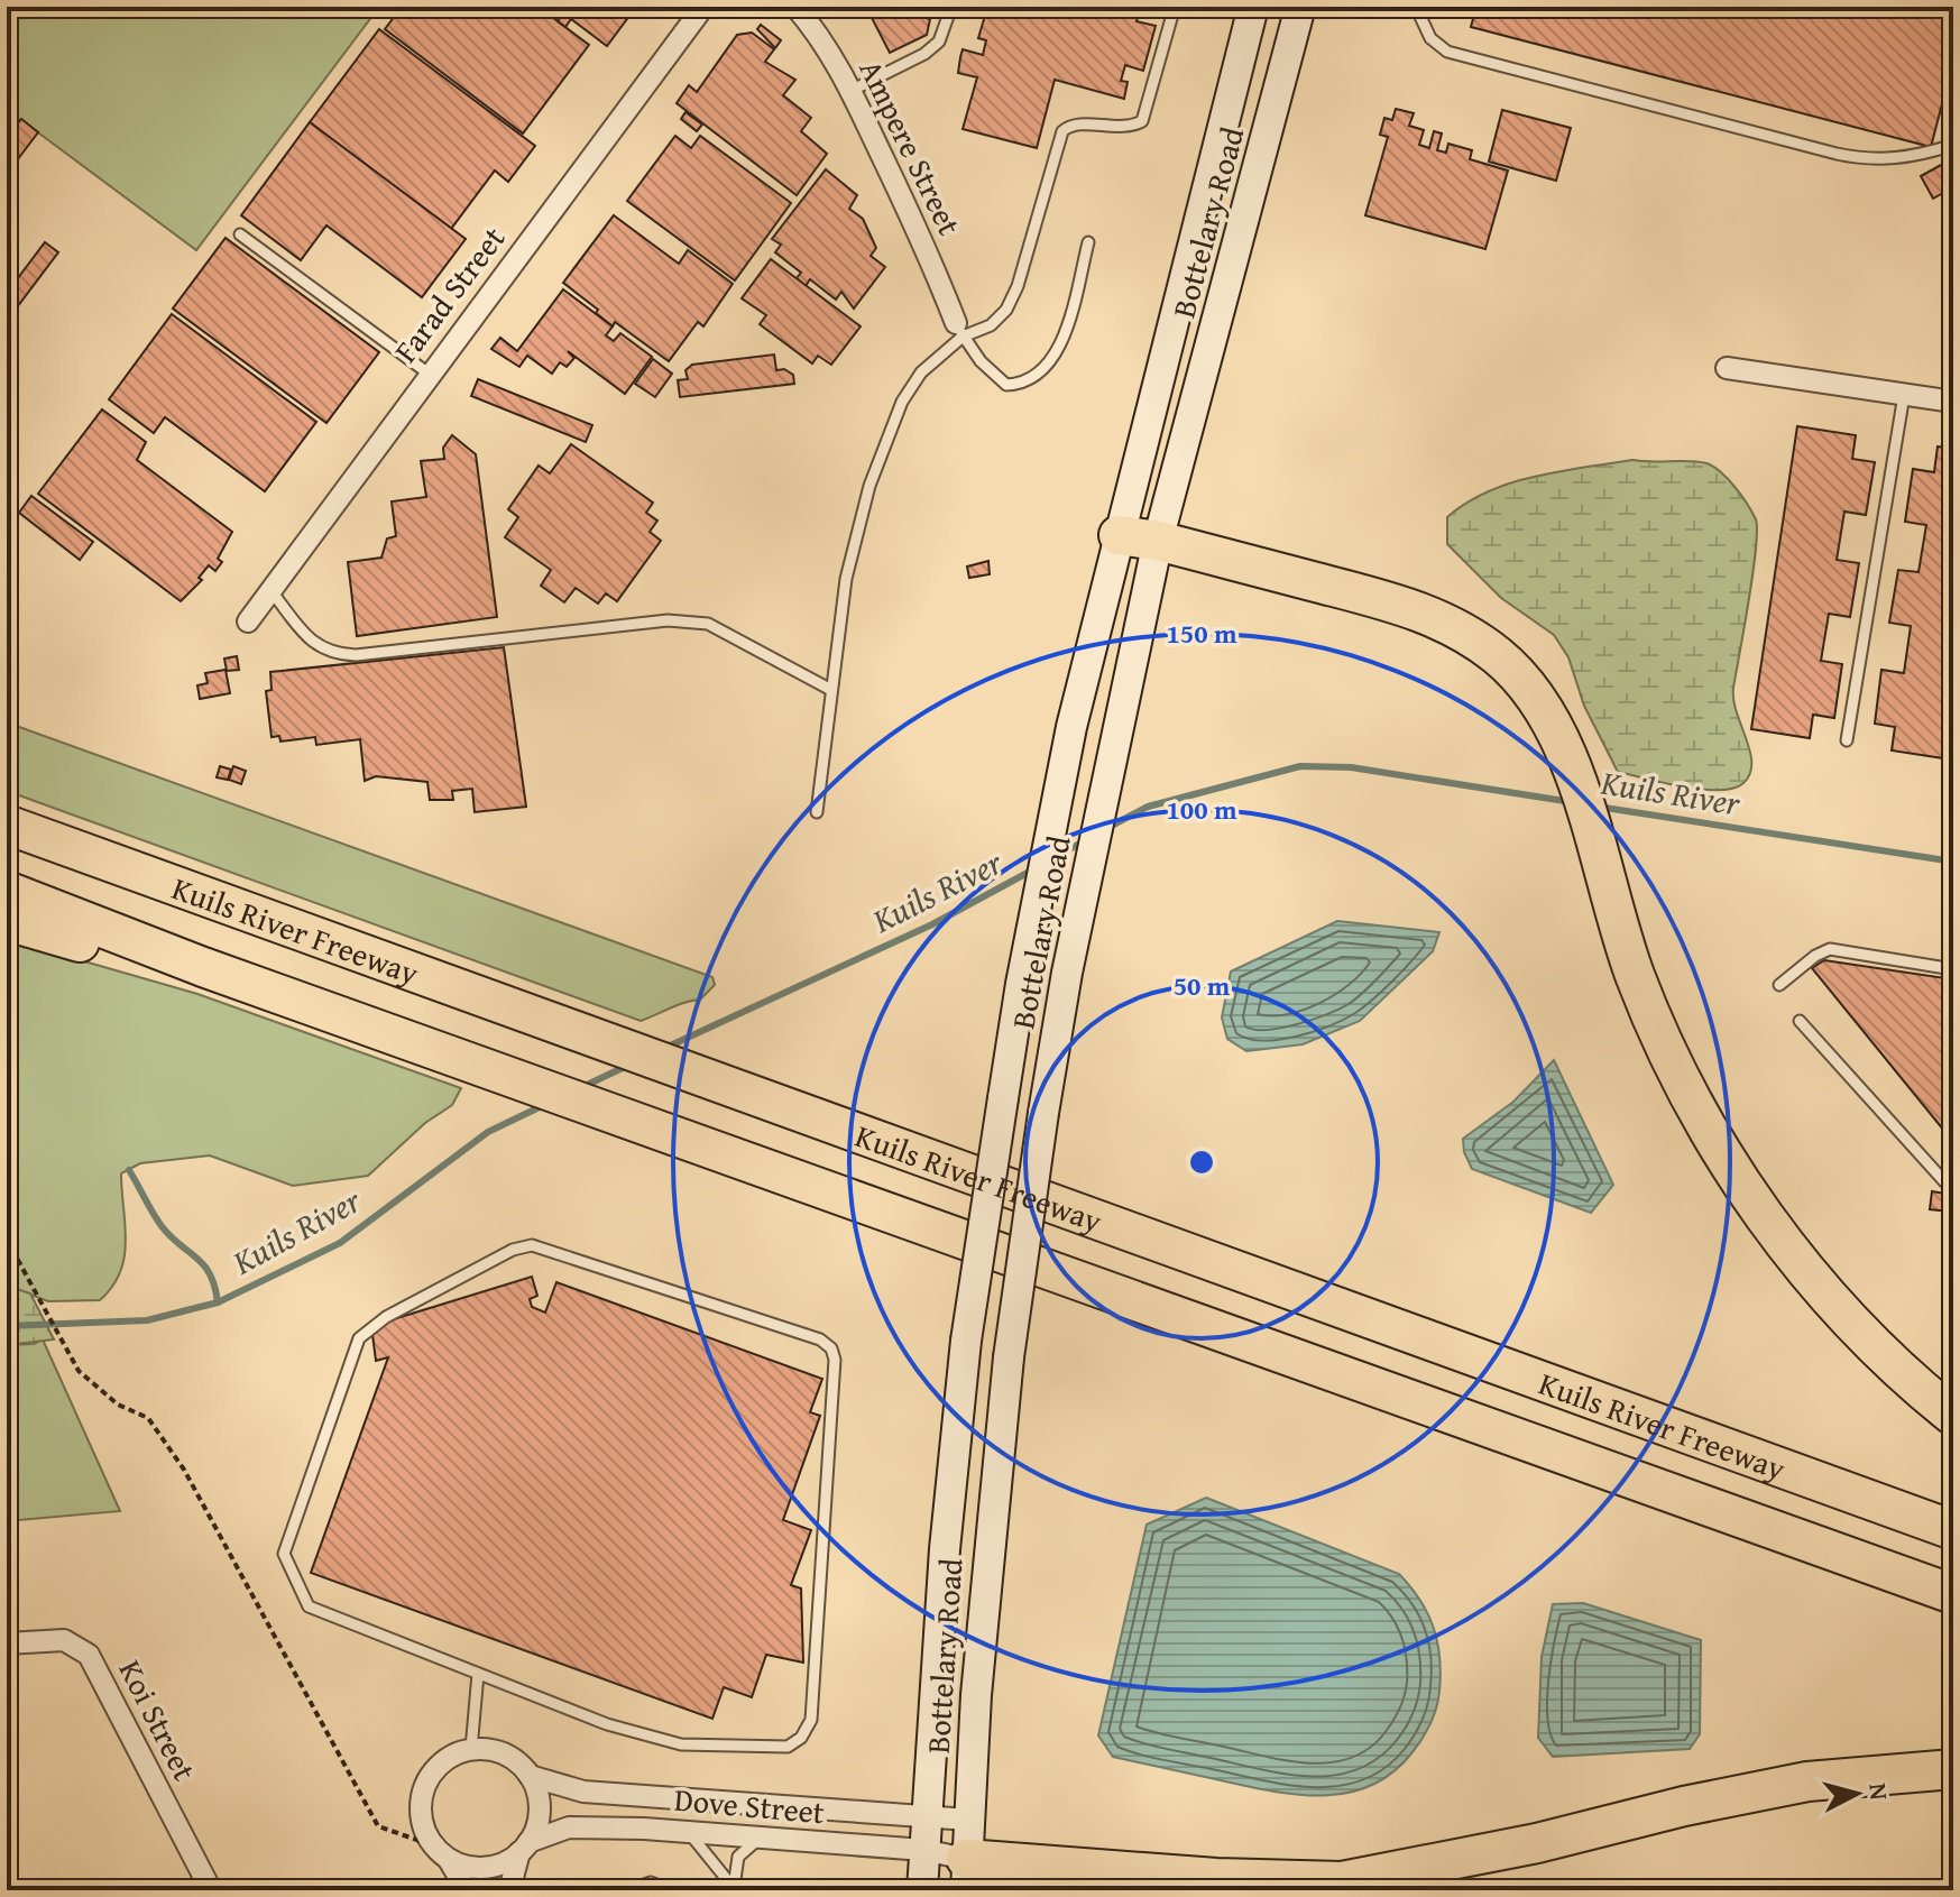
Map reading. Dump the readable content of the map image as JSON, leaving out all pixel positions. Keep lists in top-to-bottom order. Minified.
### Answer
{"streets":{"highway":["Kuils River Freeway"],"main road":["Bottelary Road"],"street":["Ampere Street","Farad Street","Koi Street","Dove Street"]},"crossings":[["Bottelary Road","Dove Street"]],"water":["Kuils River"],"north":"right","rings":["150 m","100 m","50 m"]}
